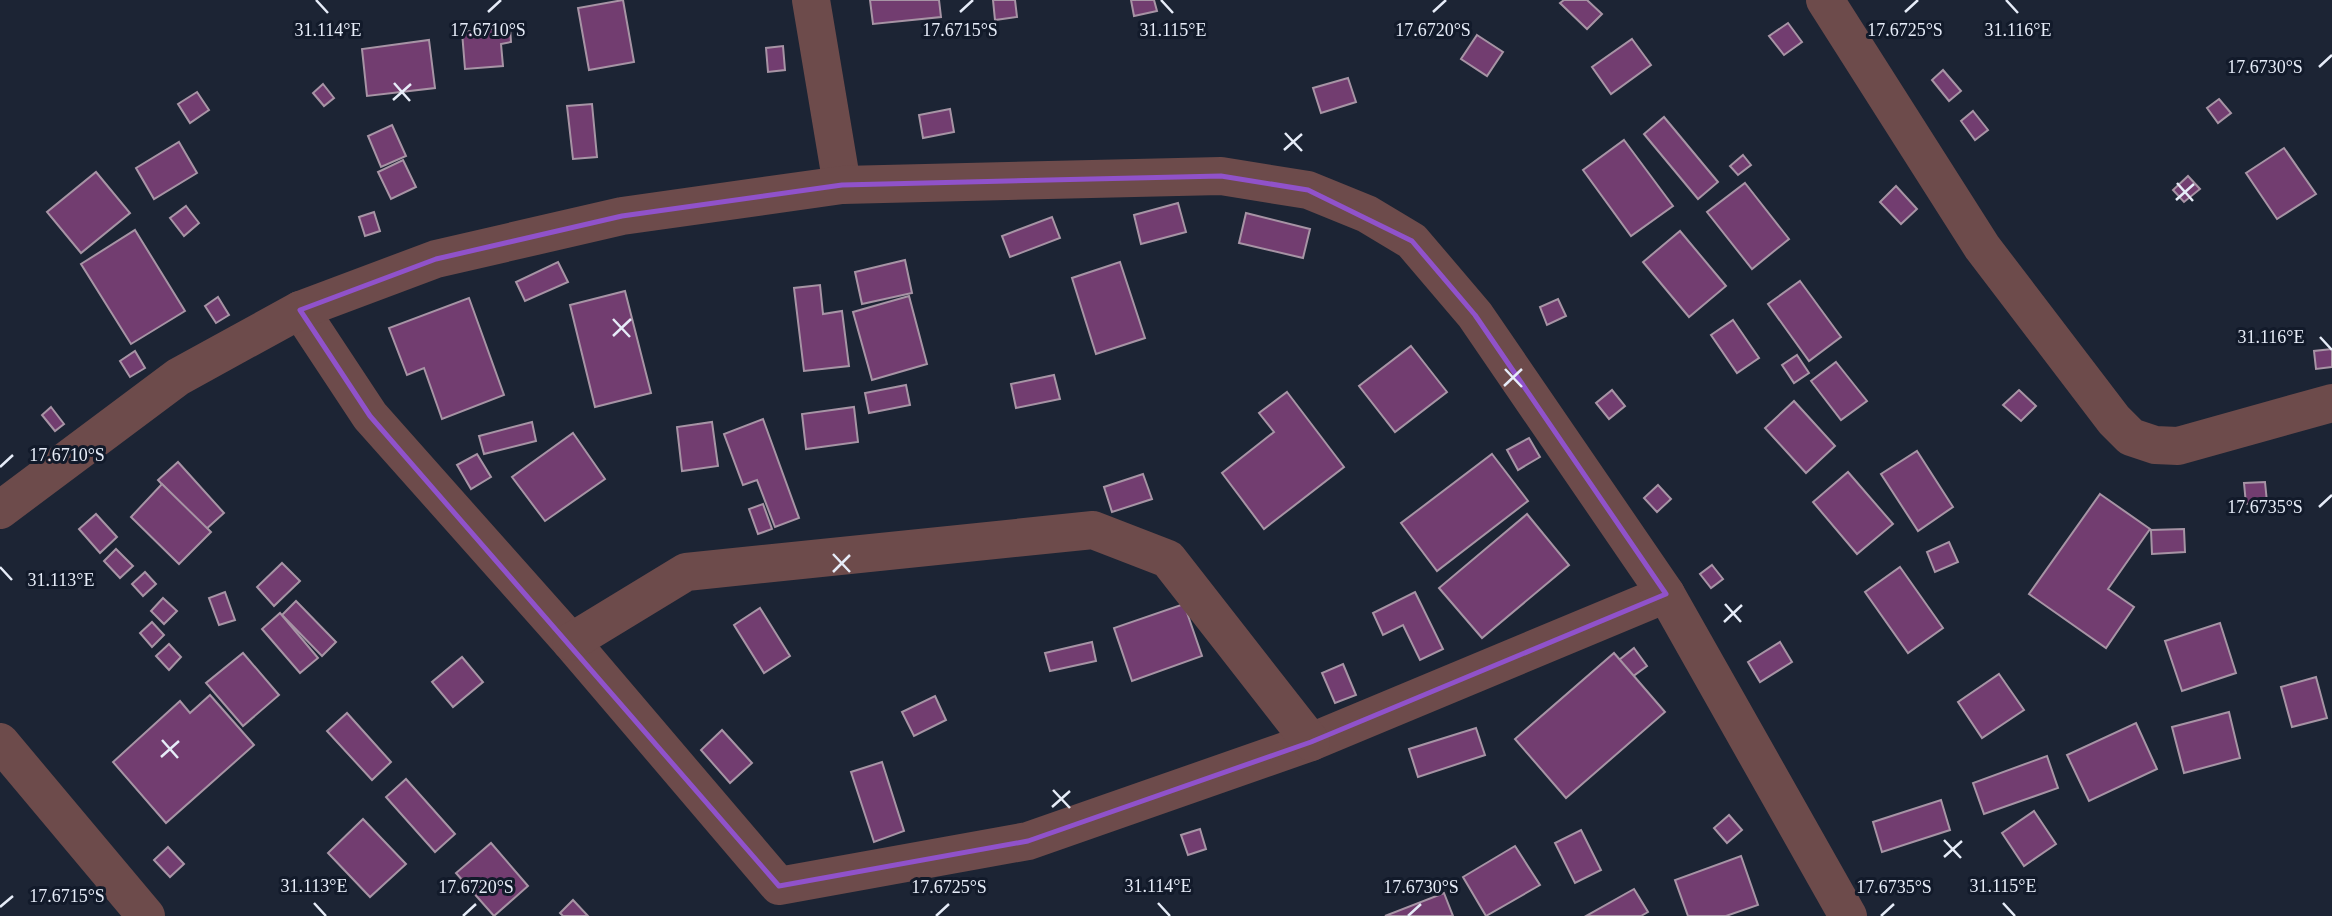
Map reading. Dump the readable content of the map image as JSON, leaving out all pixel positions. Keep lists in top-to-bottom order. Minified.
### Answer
{"coordinates":["17.6710°S","17.6715°S","17.6720°S","17.6725°S","31.114°E","31.115°E","31.116°E","17.6730°S","17.6735°S","31.113°E"]}
